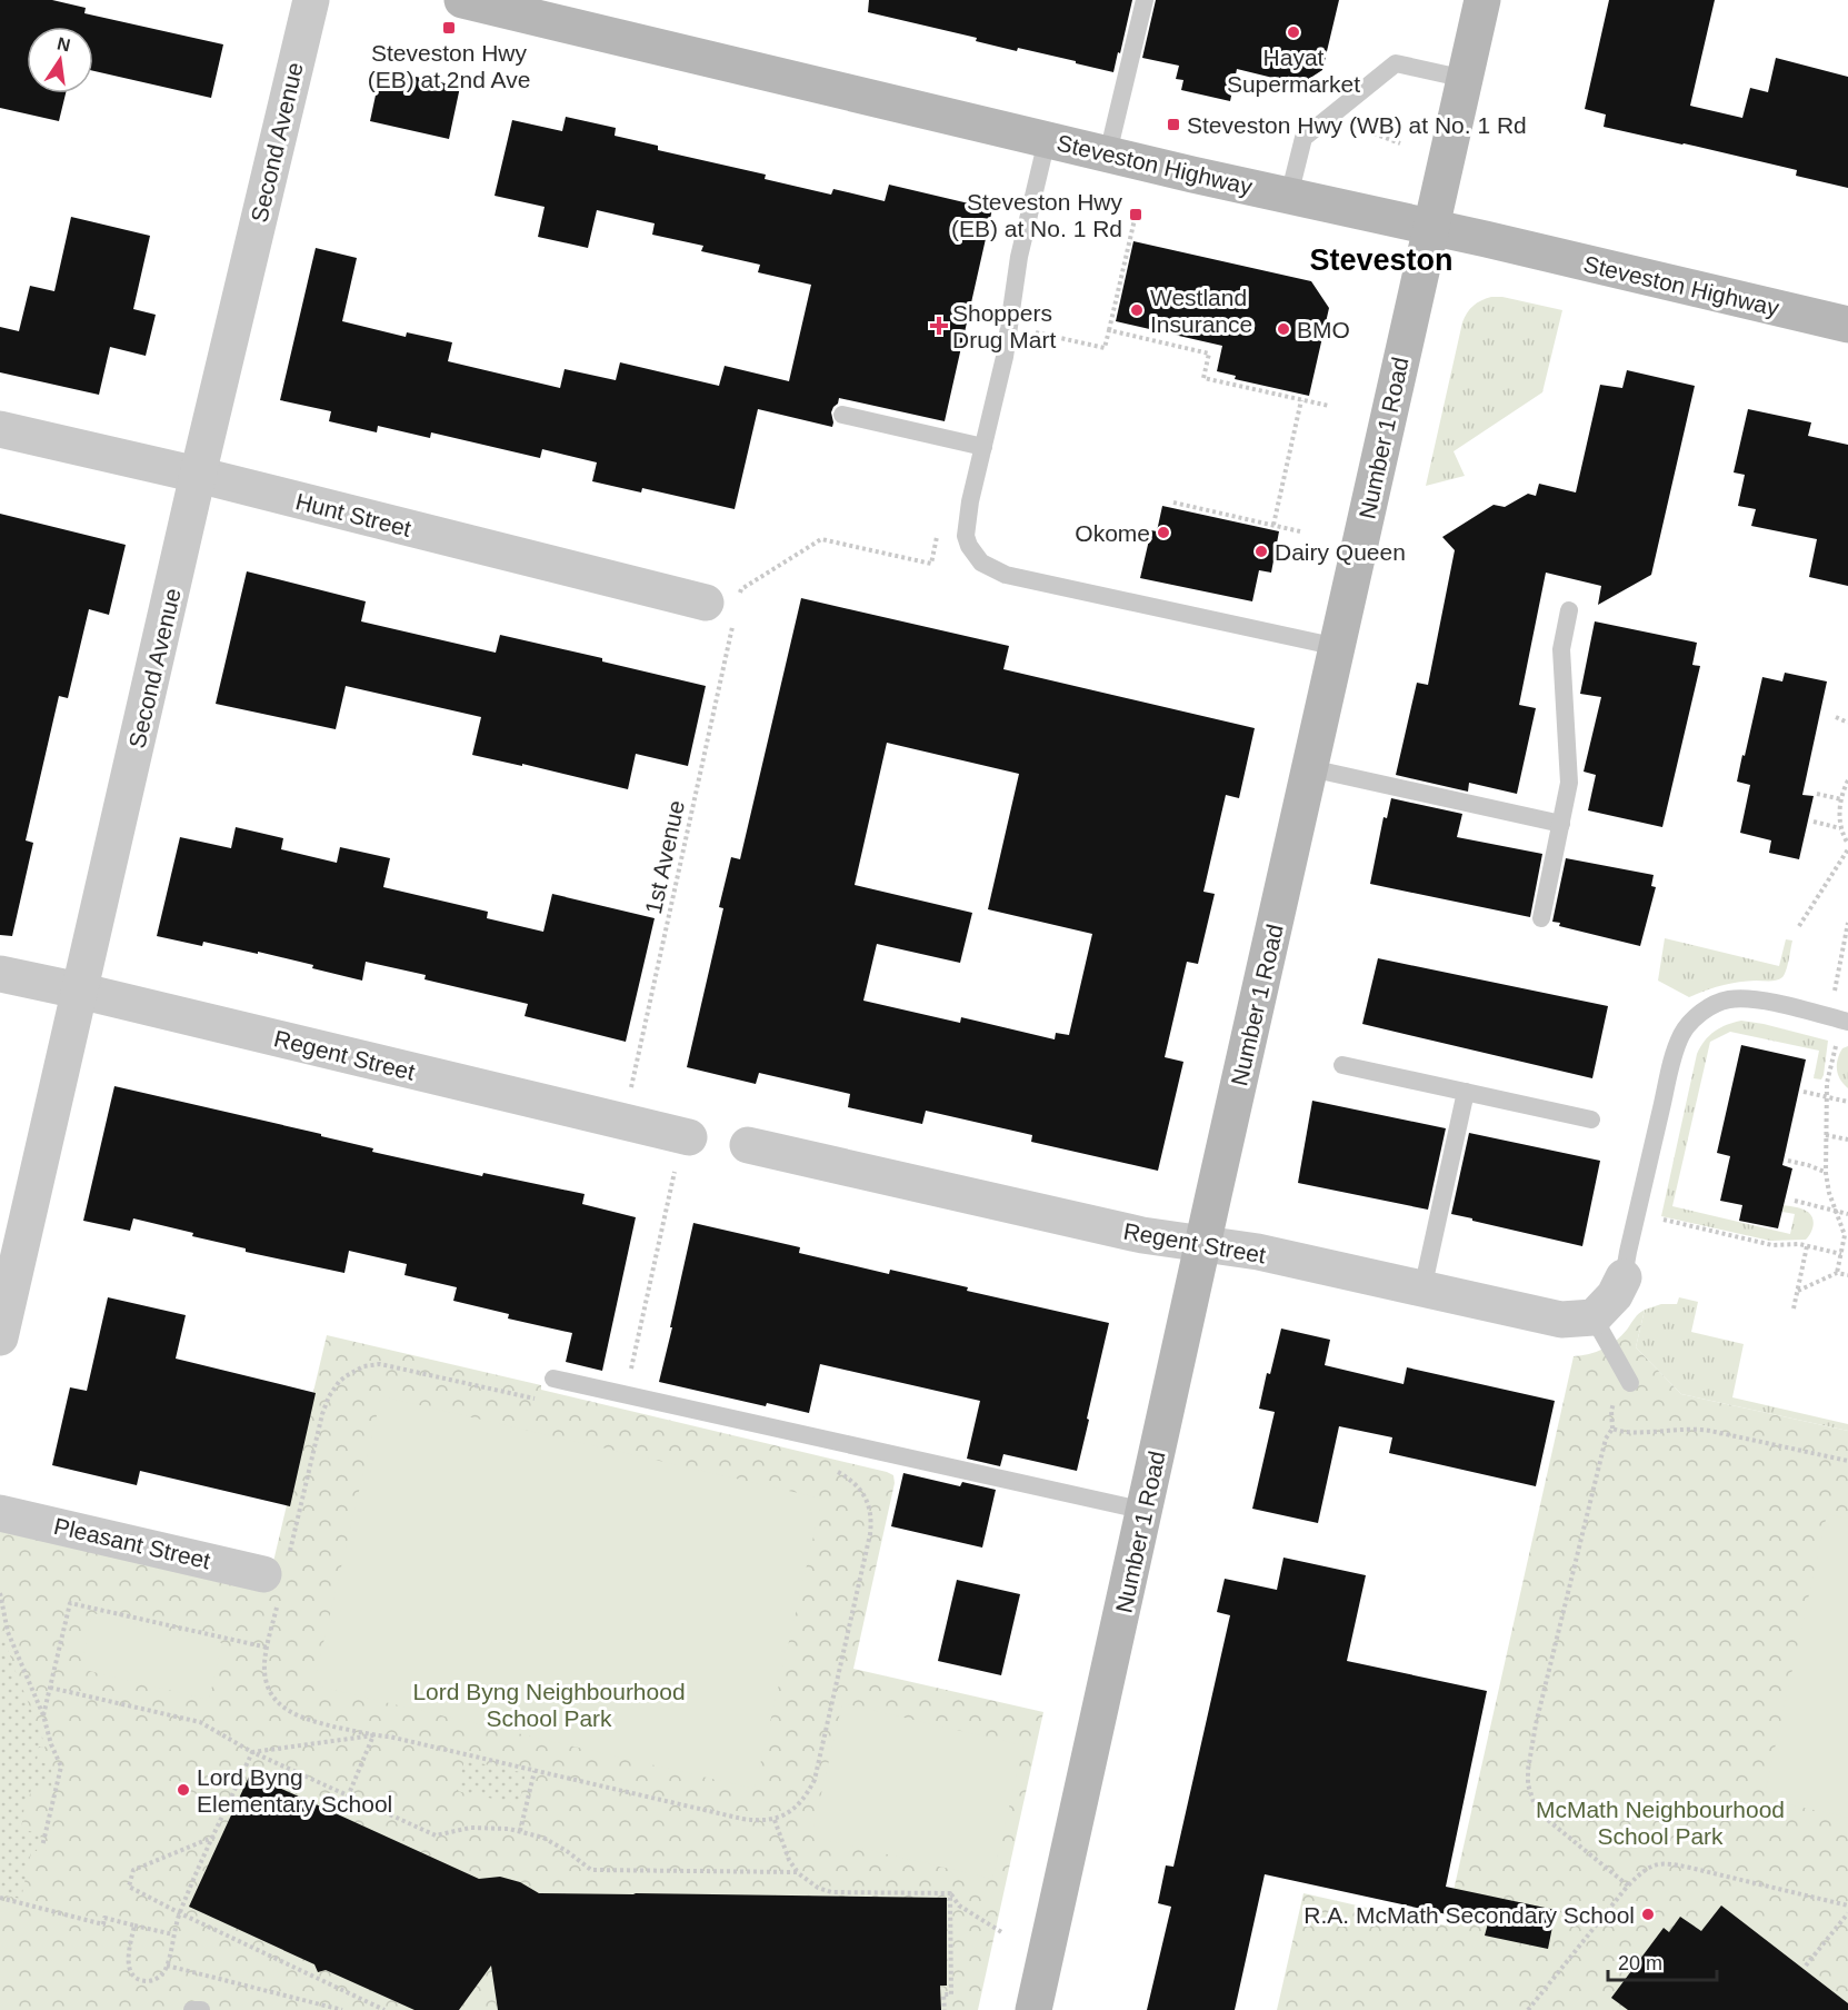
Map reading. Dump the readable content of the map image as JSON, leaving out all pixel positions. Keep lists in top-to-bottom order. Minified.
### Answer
{"streets":{"street":["Second Avenue","Steveston Highway","Number 1 Road","Hunt Street","Regent Street","Pleasant Street"],"path":["1st Avenue"]},"crossings":[["Second Avenue","Hunt Street"],["Second Avenue","Regent Street"],["Steveston Highway","Number 1 Road"],["Number 1 Road","Regent Street"],["Hunt Street","1st Avenue"]],"districts":["Steveston"],"parks":["Lord Byng Neighbourhood School Park","McMath Neighbourhood School Park"],"places":{"transit":["Steveston Hwy (EB) at 2nd Ave","Steveston Hwy (WB) at No. 1 Rd","Steveston Hwy (EB) at No. 1 Rd"],"other":["Hayat Supermarket","Westland Insurance","BMO","Okome","Dairy Queen","Lord Byng Elementary School","R.A. McMath Secondary School"],"health":["Shoppers Drug Mart"]},"scale_bar":"20 m","north":"top"}
